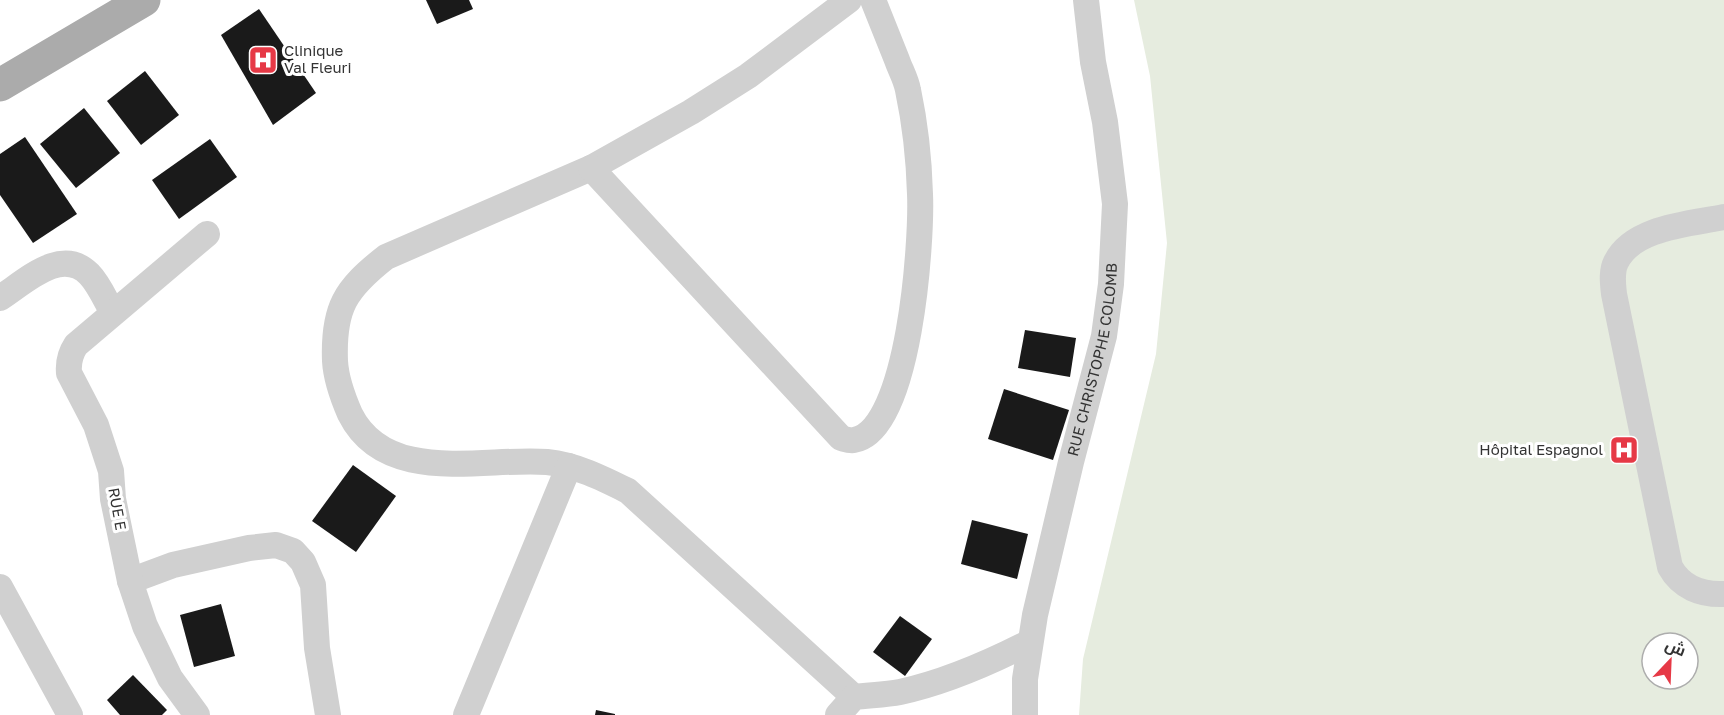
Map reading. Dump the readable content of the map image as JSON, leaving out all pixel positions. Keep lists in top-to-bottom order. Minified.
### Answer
{"streets":{"street":["RUE CHRISTOPHE COLOMB","RUE E"]},"places":{"hospital":["Clinique Val Fleuri","Hôpital Espagnol"]},"north":"top right"}
